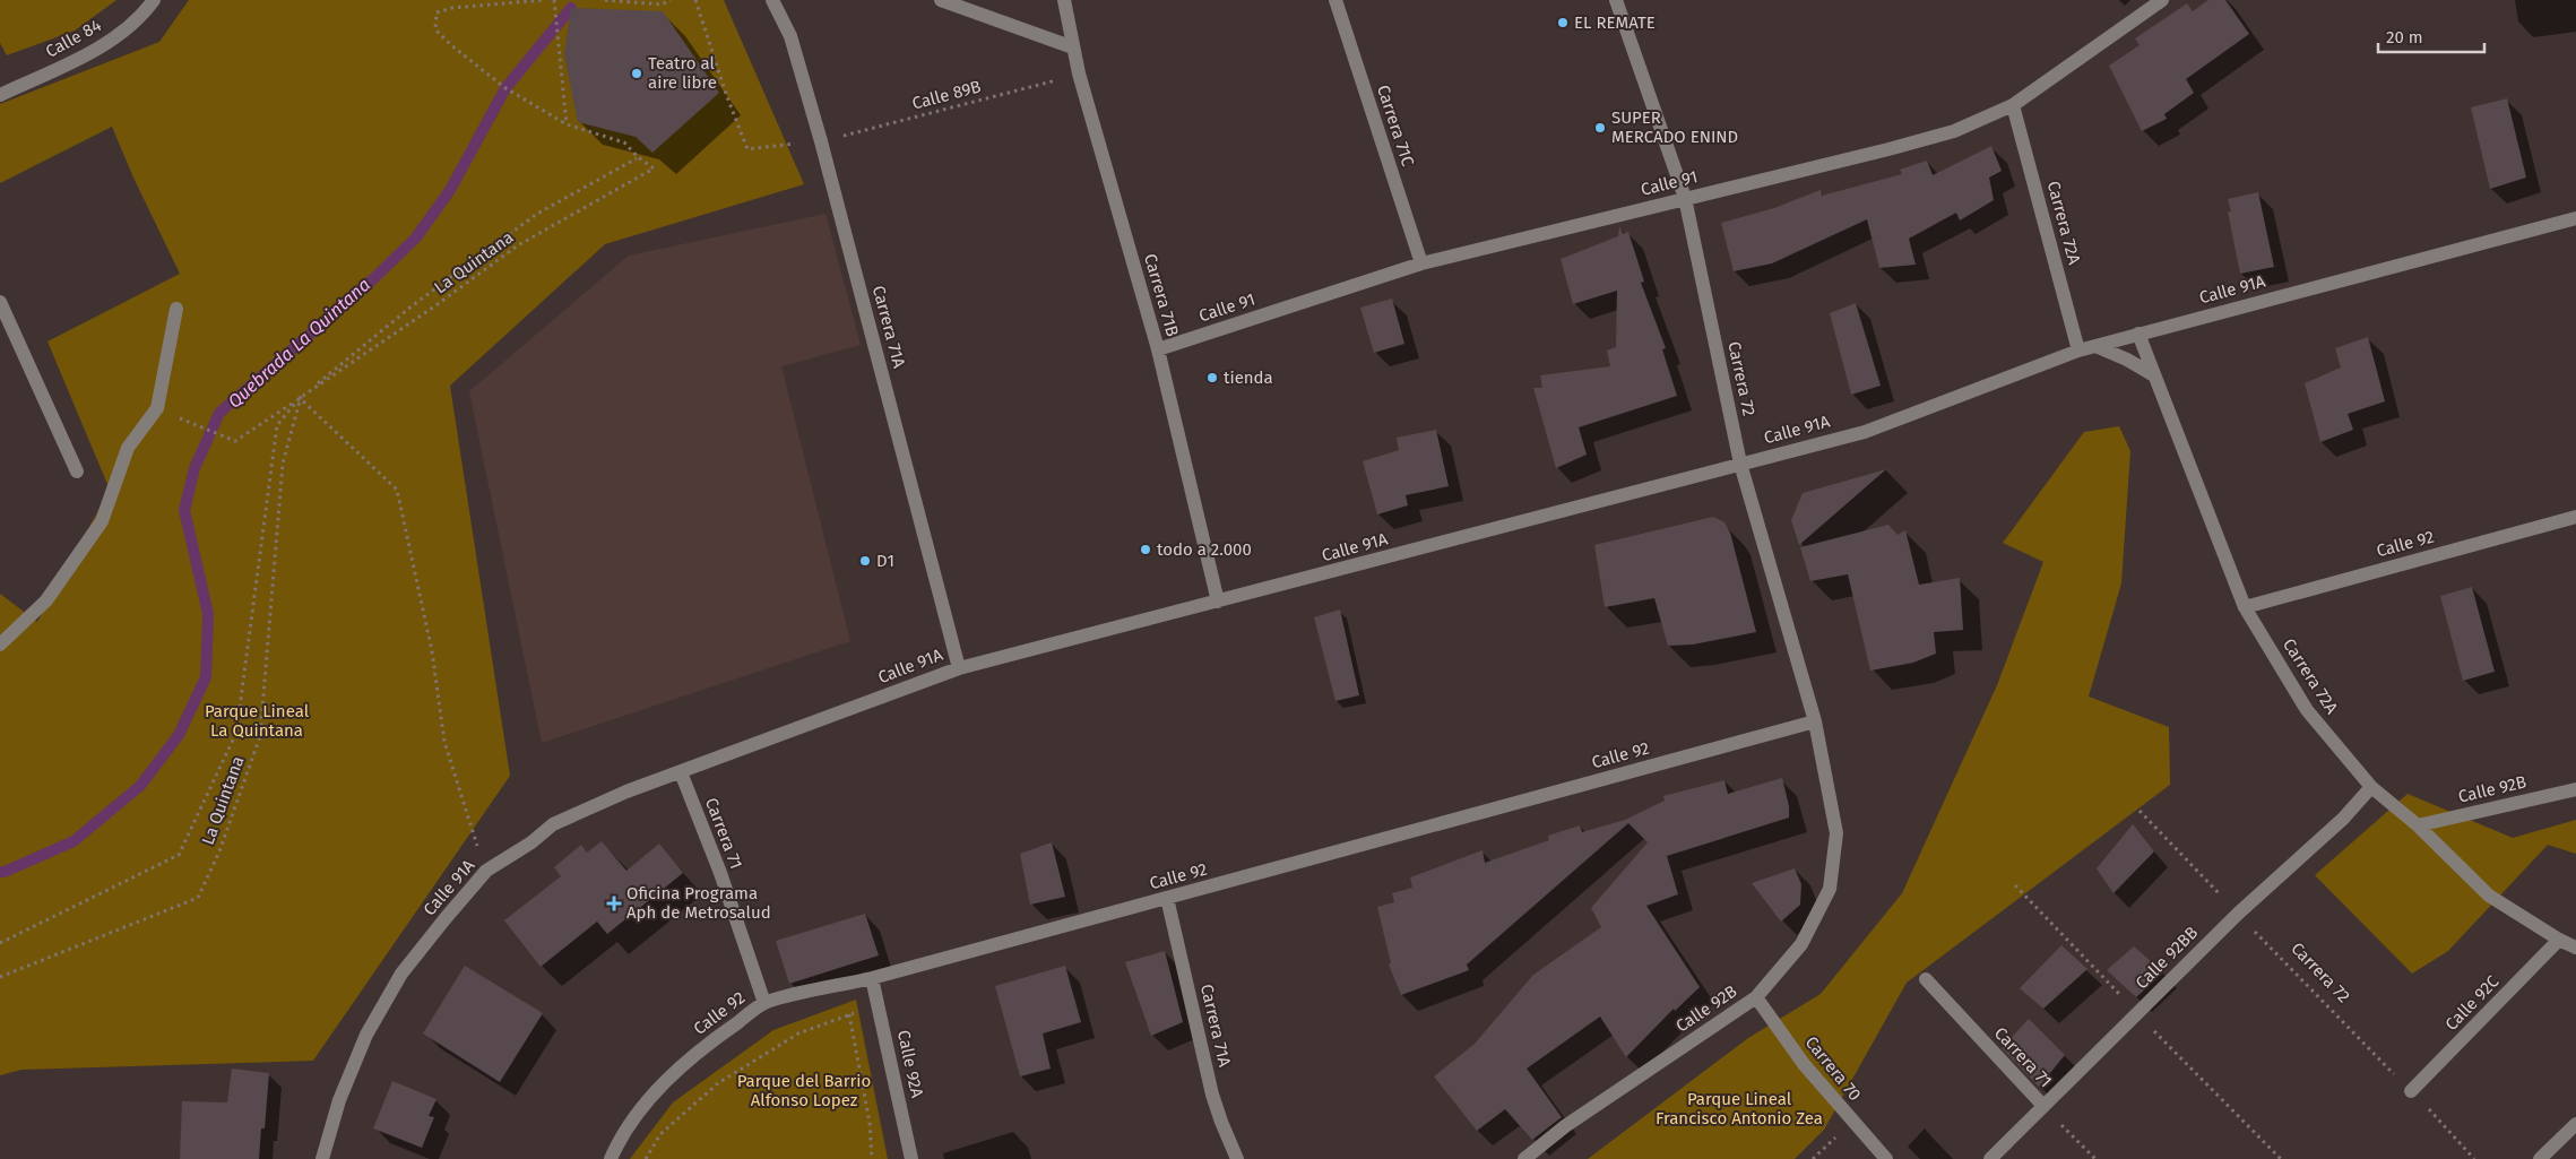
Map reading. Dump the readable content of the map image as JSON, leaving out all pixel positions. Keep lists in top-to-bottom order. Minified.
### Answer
{"streets":{"street":["Calle 84","Carrera 71C","Calle 91","Carrera 72A","Calle 91A","Carrera 71B","Carrera 71A","Carrera 72","Calle 92","Calle 92B","Carrera 71","Calle 92BB","Calle 92C","Calle 92A","Carrera 70"],"path":["Calle 89B","La Quintana"]},"crossings":[["Calle 89B","Carrera 71B"],["Calle 89B","Carrera 71A"],["Carrera 71C","Calle 91"],["Calle 91","Carrera 72A"],["Calle 91","Carrera 71B"],["Calle 91","Carrera 72"],["Carrera 72A","Calle 91A"],["Carrera 72A","Calle 92"],["Carrera 72A","Calle 92B"],["Carrera 72A","Calle 92BB"],["Carrera 72A","Calle 92C"],["Calle 91A","Carrera 71B"],["Calle 91A","Carrera 71A"],["Calle 91A","Carrera 72"],["Calle 91A","Carrera 71"],["Carrera 71A","Calle 92"],["Carrera 72","Calle 92"],["Carrera 72","Calle 92B"],["Carrera 72","Calle 92BB"],["Carrera 72","Calle 92C"],["Calle 92","Carrera 71"],["Calle 92","Calle 92A"],["Calle 92B","Carrera 70"],["Carrera 71","Calle 92BB"]],"water":["Quebrada La Quintana"],"parks":["Parque Lineal La Quintana","Parque del Barrio Alfonso Lopez","Parque Lineal Francisco Antonio Zea"],"places":{"other":["EL REMATE","Teatro al aire libre","SUPER MERCADO ENIND","tienda","todo a 2.000","D1"],"health":["Oficina Programa Aph de Metrosalud"]},"scale_bar":"20 m"}
